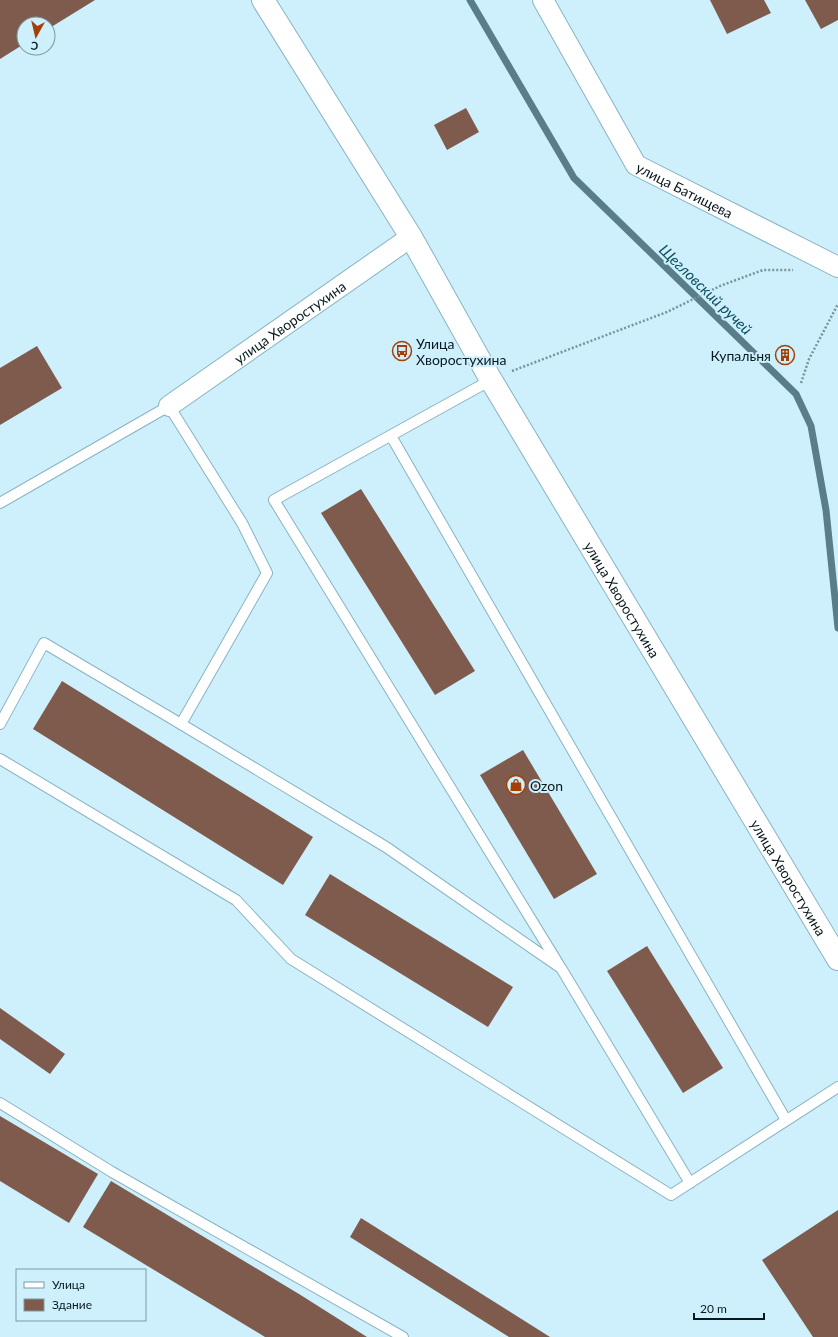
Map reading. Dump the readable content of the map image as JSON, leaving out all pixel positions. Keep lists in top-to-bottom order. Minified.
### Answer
{"streets":{"street":["улица Батищева","улица Хворостухина"]},"water":["Щегловский ручей"],"places":{"bus stop":["Улица Хворостухина"],"building":["Купальня"],"shop":["Ozon"]},"legend":["Улица","Здание"],"scale_bar":"20 m","north":"bottom"}
